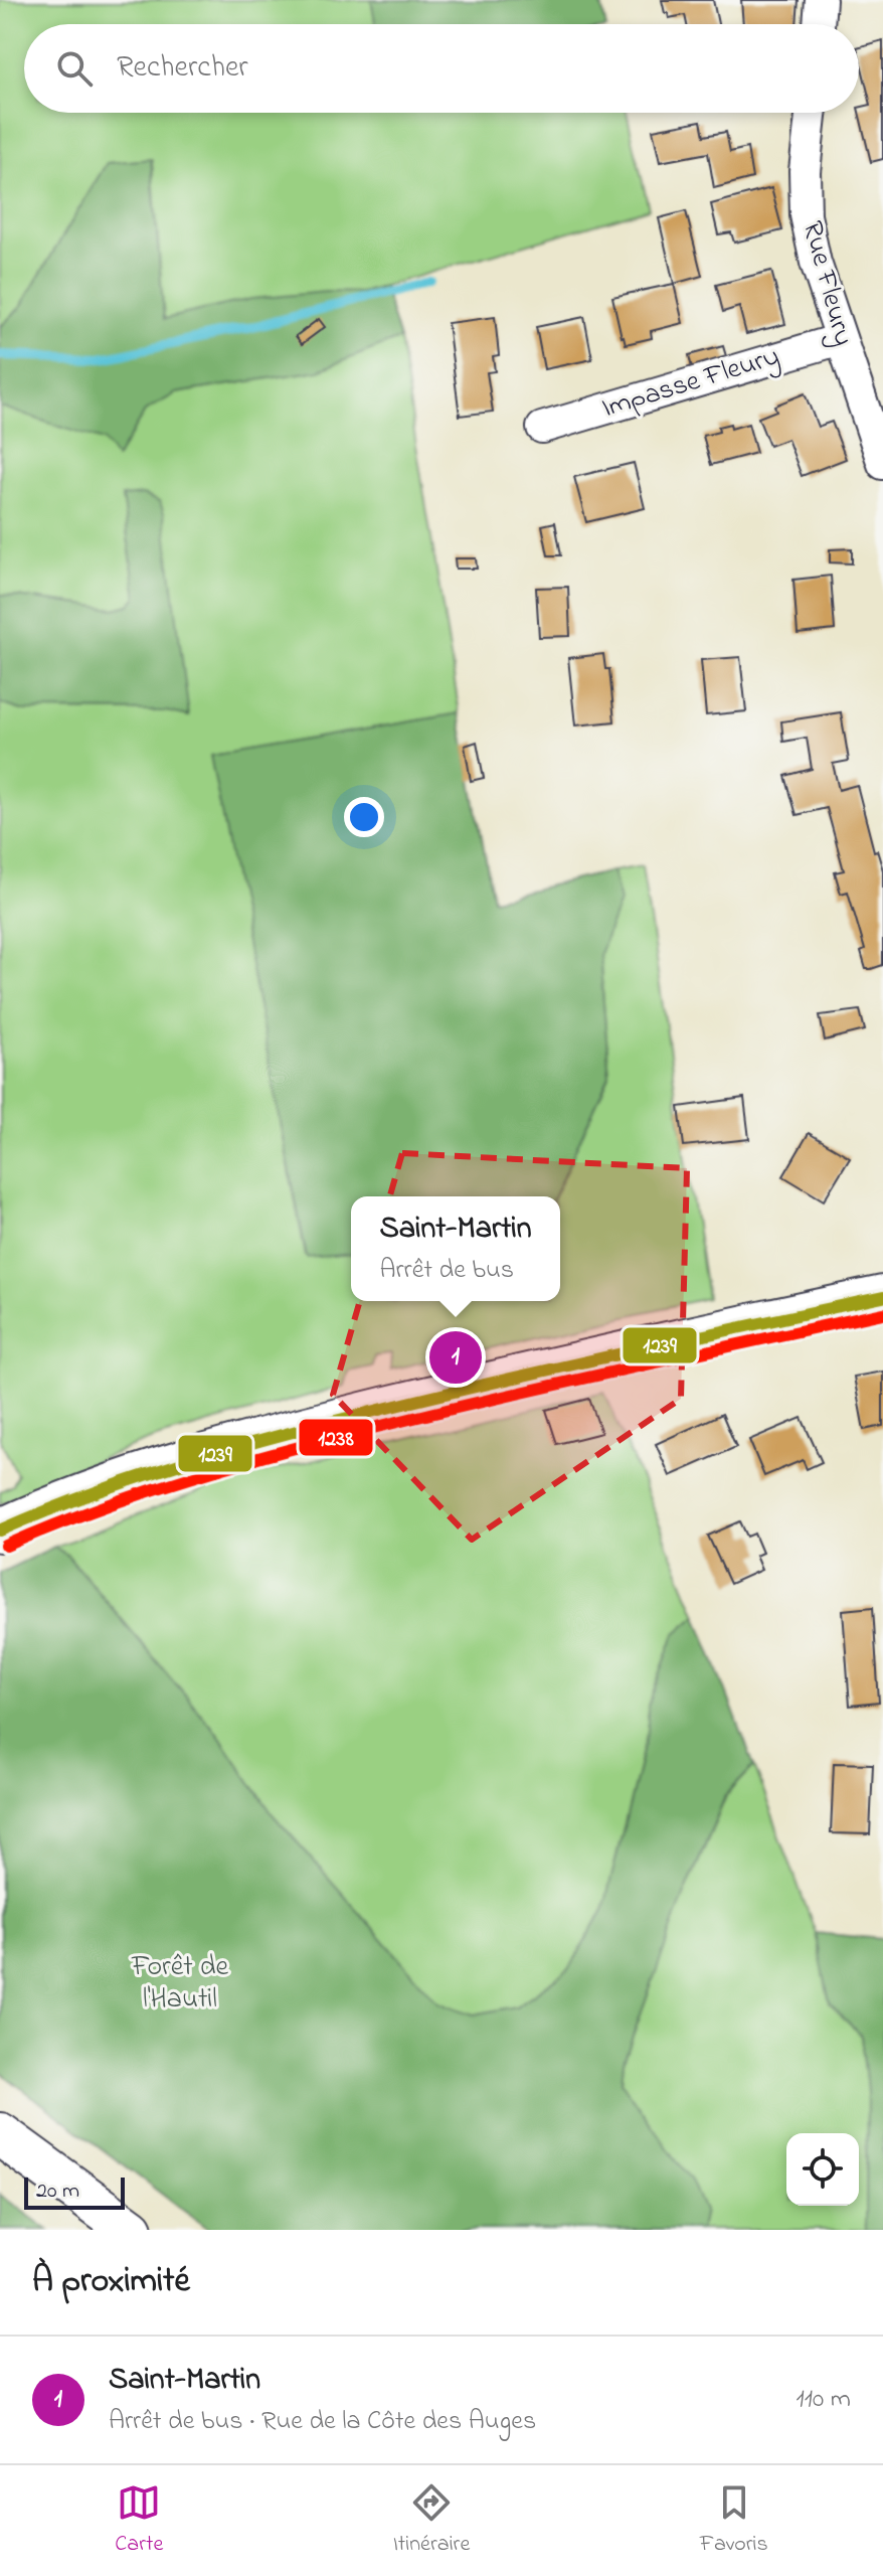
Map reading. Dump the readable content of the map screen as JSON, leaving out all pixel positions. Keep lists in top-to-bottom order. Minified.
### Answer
{"streets":{"street":["Rue Fleury","Impasse Fleury"]},"crossings":[["Rue Fleury","Impasse Fleury"]],"parks":["Forêt de l'Hautil"],"lines":["transit line 1239","transit line 1238"],"scale_bar":"20 m","page":{"search":"Rechercher","popup":["Saint-Martin","Arrêt de bus"],"pins":"1","scale":"20 m","heading":"À proximité","list":[{"mark":"1","name":"Saint-Martin","note":"Arrêt de bus · Rue de la Côte des Auges","value":"110 m"}],"nav":["Carte","Itinéraire","Favoris"]}}
